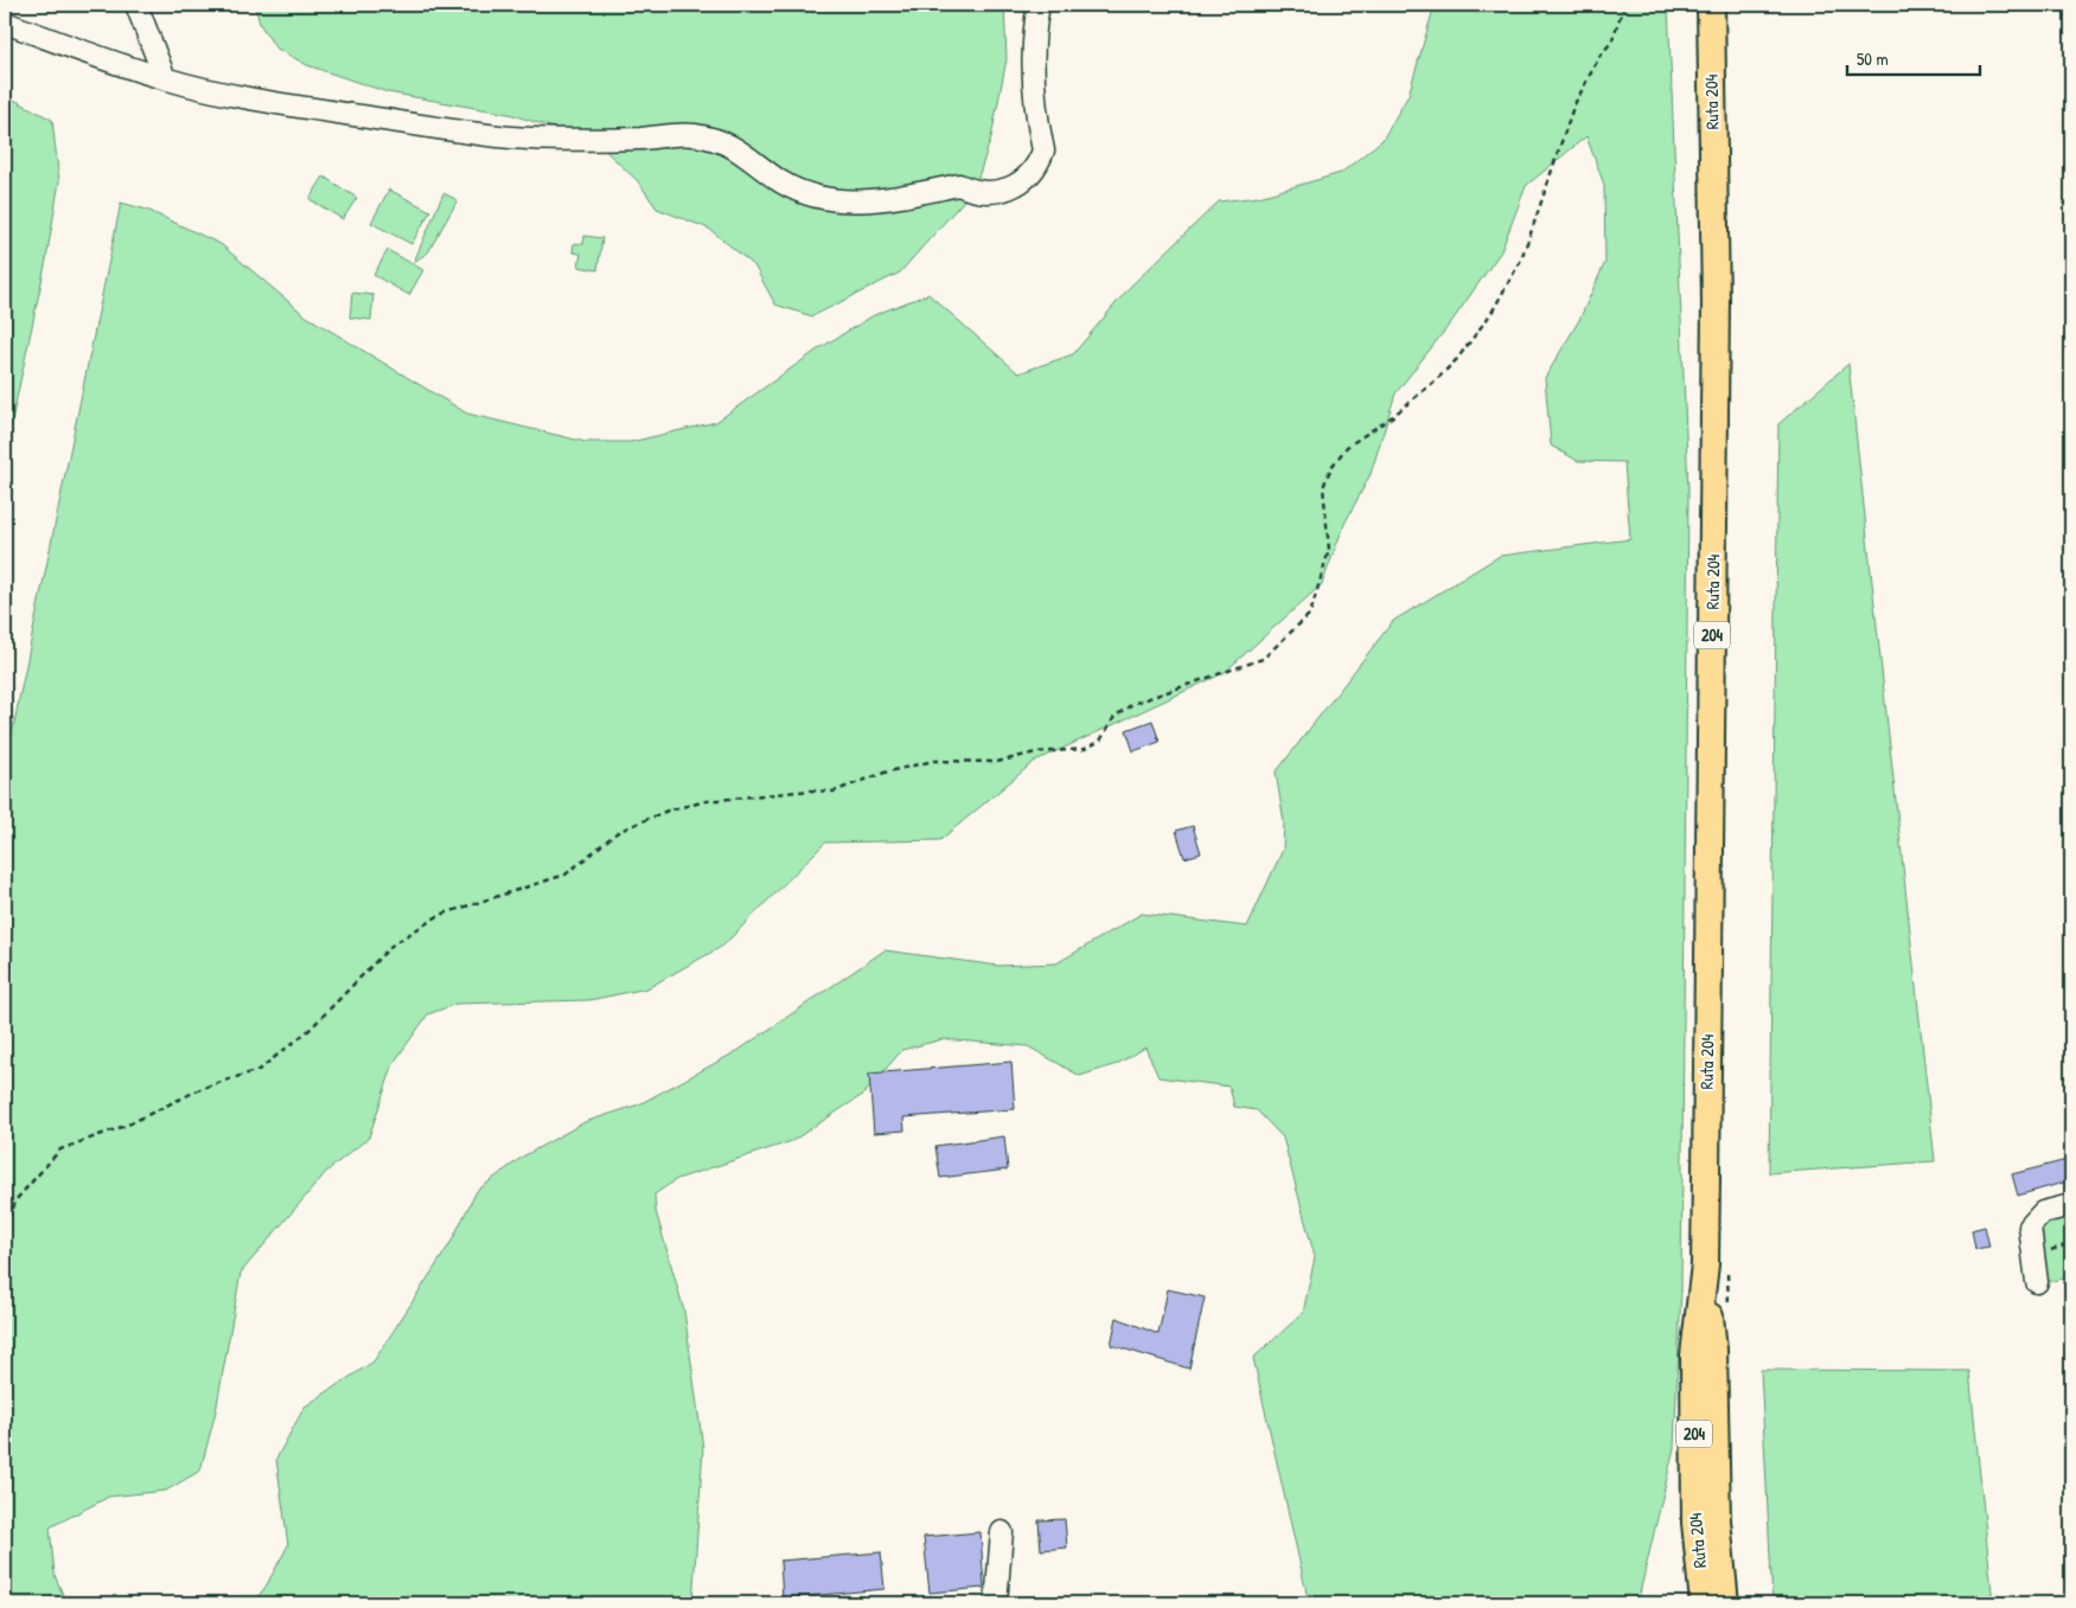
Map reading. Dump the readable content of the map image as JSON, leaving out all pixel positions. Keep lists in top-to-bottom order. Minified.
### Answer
{"streets":{"main road":["Ruta 204","204"]},"scale_bar":"50 m"}
